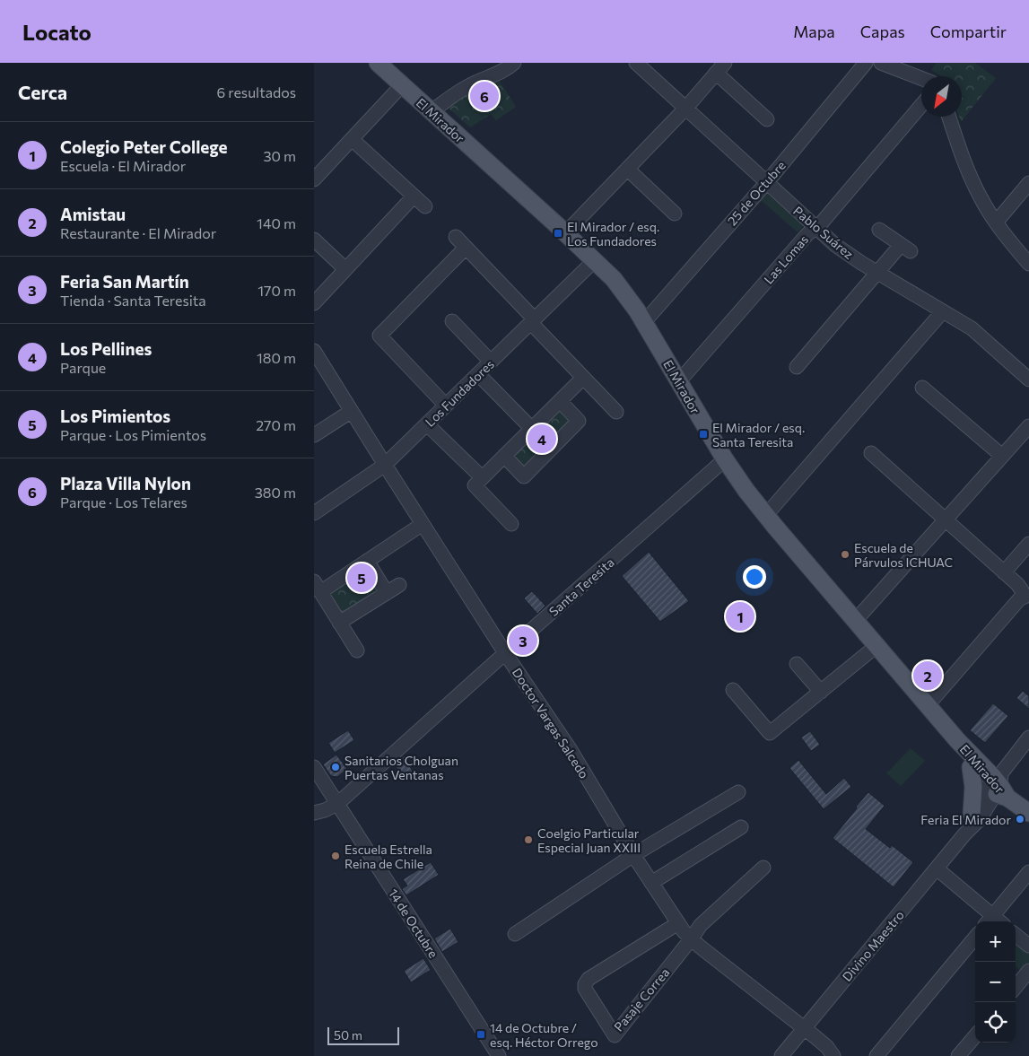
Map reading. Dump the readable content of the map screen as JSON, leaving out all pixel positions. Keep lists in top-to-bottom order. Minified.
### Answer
{"streets":{"main road":["El Mirador"],"street":["25 de Octubre","Pablo Suárez","Las Lomas","Los Fundadores","Santa Teresita","Doctor Vargas Salcedo","14 de Octubre","Divino Maestro","Pasaje Correa"]},"crossings":[["El Mirador","25 de Octubre"],["El Mirador","Las Lomas"],["El Mirador","Los Fundadores"],["El Mirador","Santa Teresita"],["El Mirador","Divino Maestro"],["25 de Octubre","Pablo Suárez"],["Pablo Suárez","Las Lomas"],["Los Fundadores","Doctor Vargas Salcedo"],["Santa Teresita","Doctor Vargas Salcedo"],["Santa Teresita","14 de Octubre"],["Doctor Vargas Salcedo","Divino Maestro"],["Doctor Vargas Salcedo","Pasaje Correa"]],"places":{"transit":["El Mirador / esq. Los Fundadores","El Mirador / esq. Santa Teresita","14 de Octubre / esq. Héctor Orrego"],"other":["Escuela de Párvulos ICHUAC","Sanitarios Cholguan Puertas Ventanas","Feria El Mirador","Coelgio Particular Especial Juan XXIII","Escuela Estrella Reina de Chile"]},"scale_bar":"50 m","north":"bottom left","page":{"header":"Locato","nav":["Mapa","Capas","Compartir"],"heading":["Cerca","6 resultados"],"pins":["6","4","5","1","3","2"],"list":[{"mark":"1","name":"Colegio Peter College","note":"Escuela · El Mirador","value":"30 m"},{"mark":"2","name":"Amistau","note":"Restaurante · El Mirador","value":"140 m"},{"mark":"3","name":"Feria San Martín","note":"Tienda · Santa Teresita","value":"170 m"},{"mark":"4","name":"Los Pellines","note":"Parque","value":"180 m"},{"mark":"5","name":"Los Pimientos","note":"Parque · Los Pimientos","value":"270 m"},{"mark":"6","name":"Plaza Villa Nylon","note":"Parque · Los Telares","value":"380 m"}],"map_buttons":["+","−"],"scale":"50 m"}}
